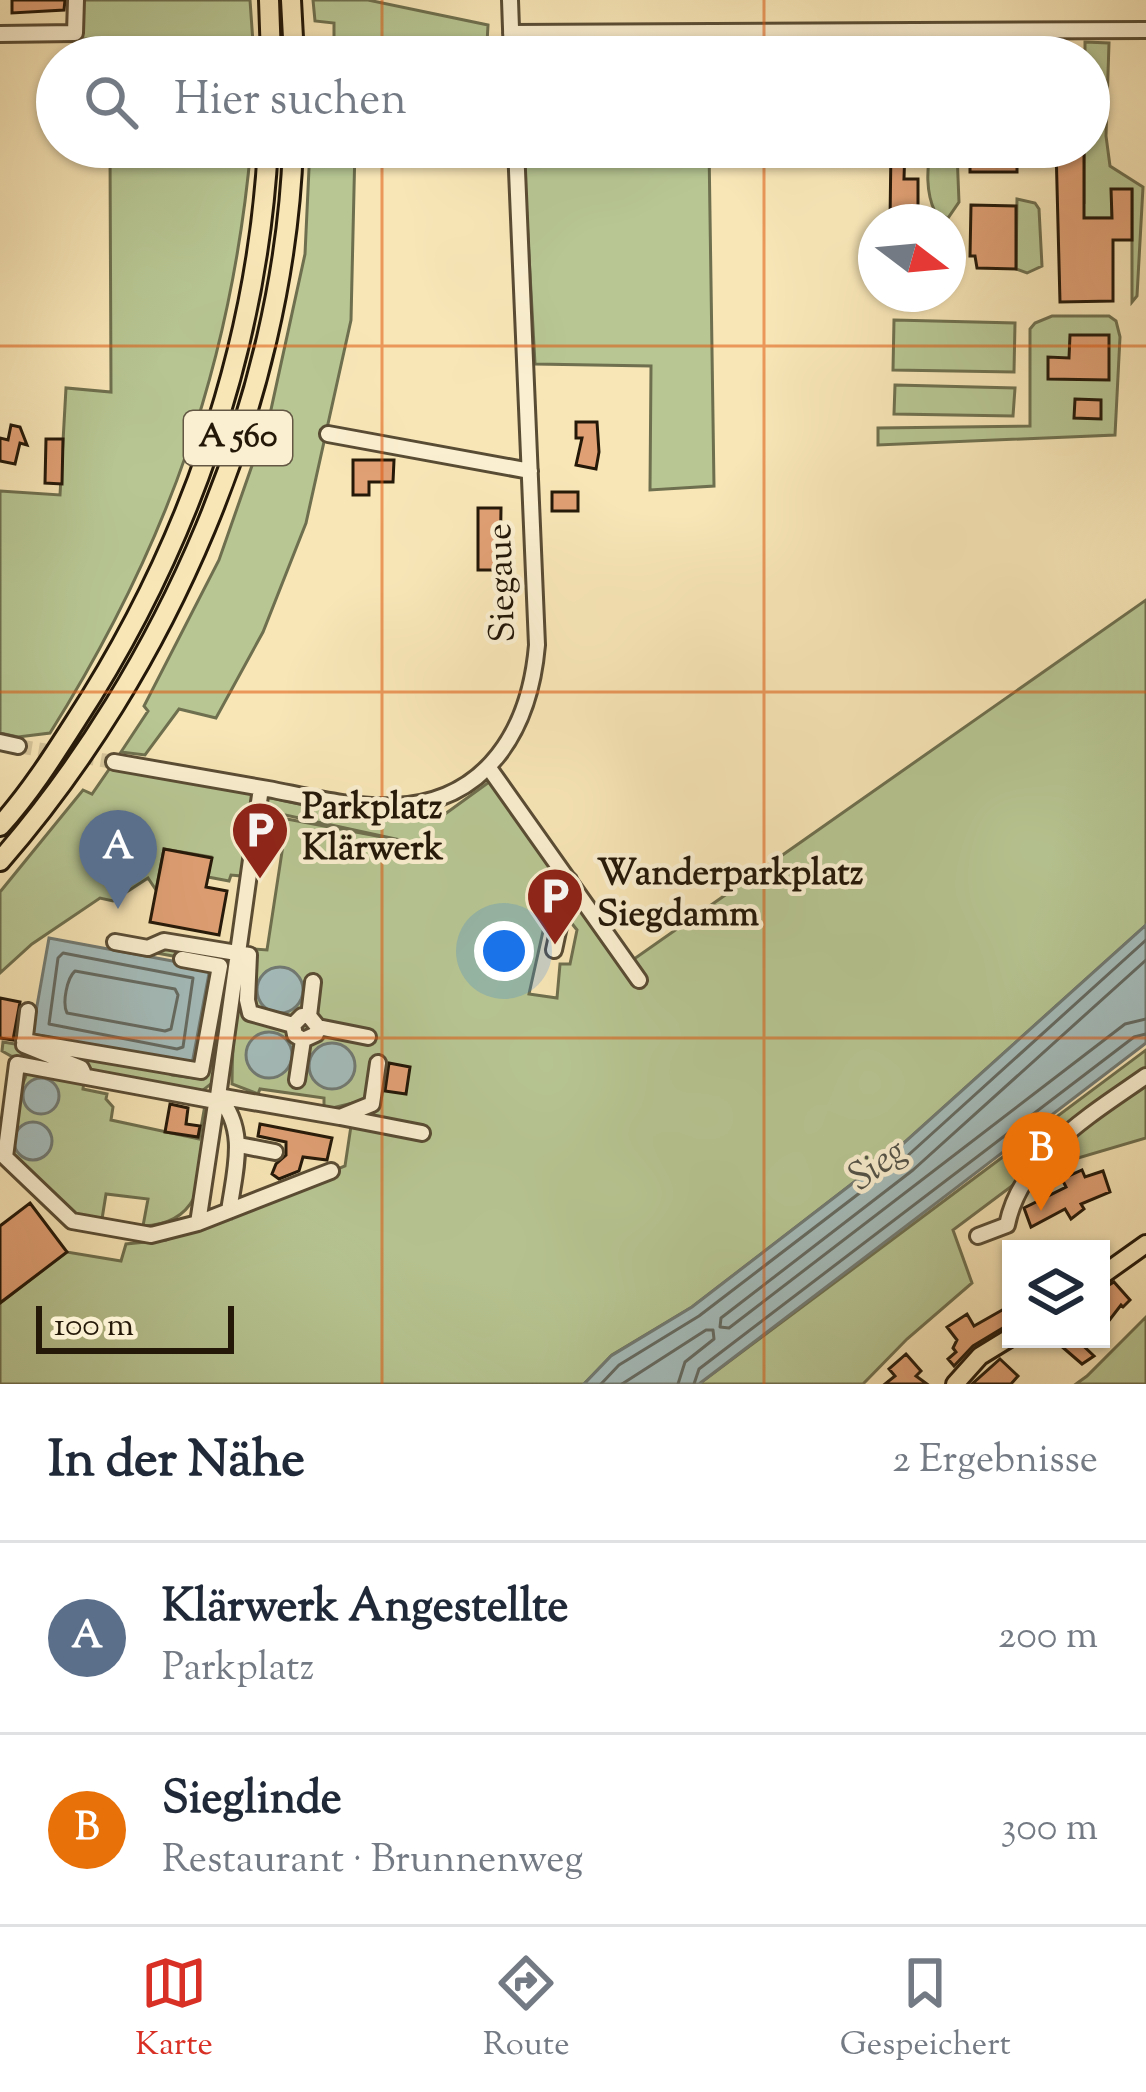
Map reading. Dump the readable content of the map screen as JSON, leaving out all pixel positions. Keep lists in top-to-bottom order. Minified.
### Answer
{"streets":{"highway":["A 560"],"street":["Siegaue"]},"water":["Sieg"],"places":{"parking":["Parkplatz Klärwerk","Wanderparkplatz Siegdamm"]},"scale_bar":"100 m","north":"right","page":{"search":"Hier suchen","pins":["A","B"],"scale":"100 m","heading":["In der Nähe","2 Ergebnisse"],"list":[{"mark":"A","name":"Klärwerk Angestellte","note":"Parkplatz","value":"200 m"},{"mark":"B","name":"Sieglinde","note":"Restaurant · Brunnenweg","value":"300 m"}],"nav":["Karte","Route","Gespeichert"]}}
